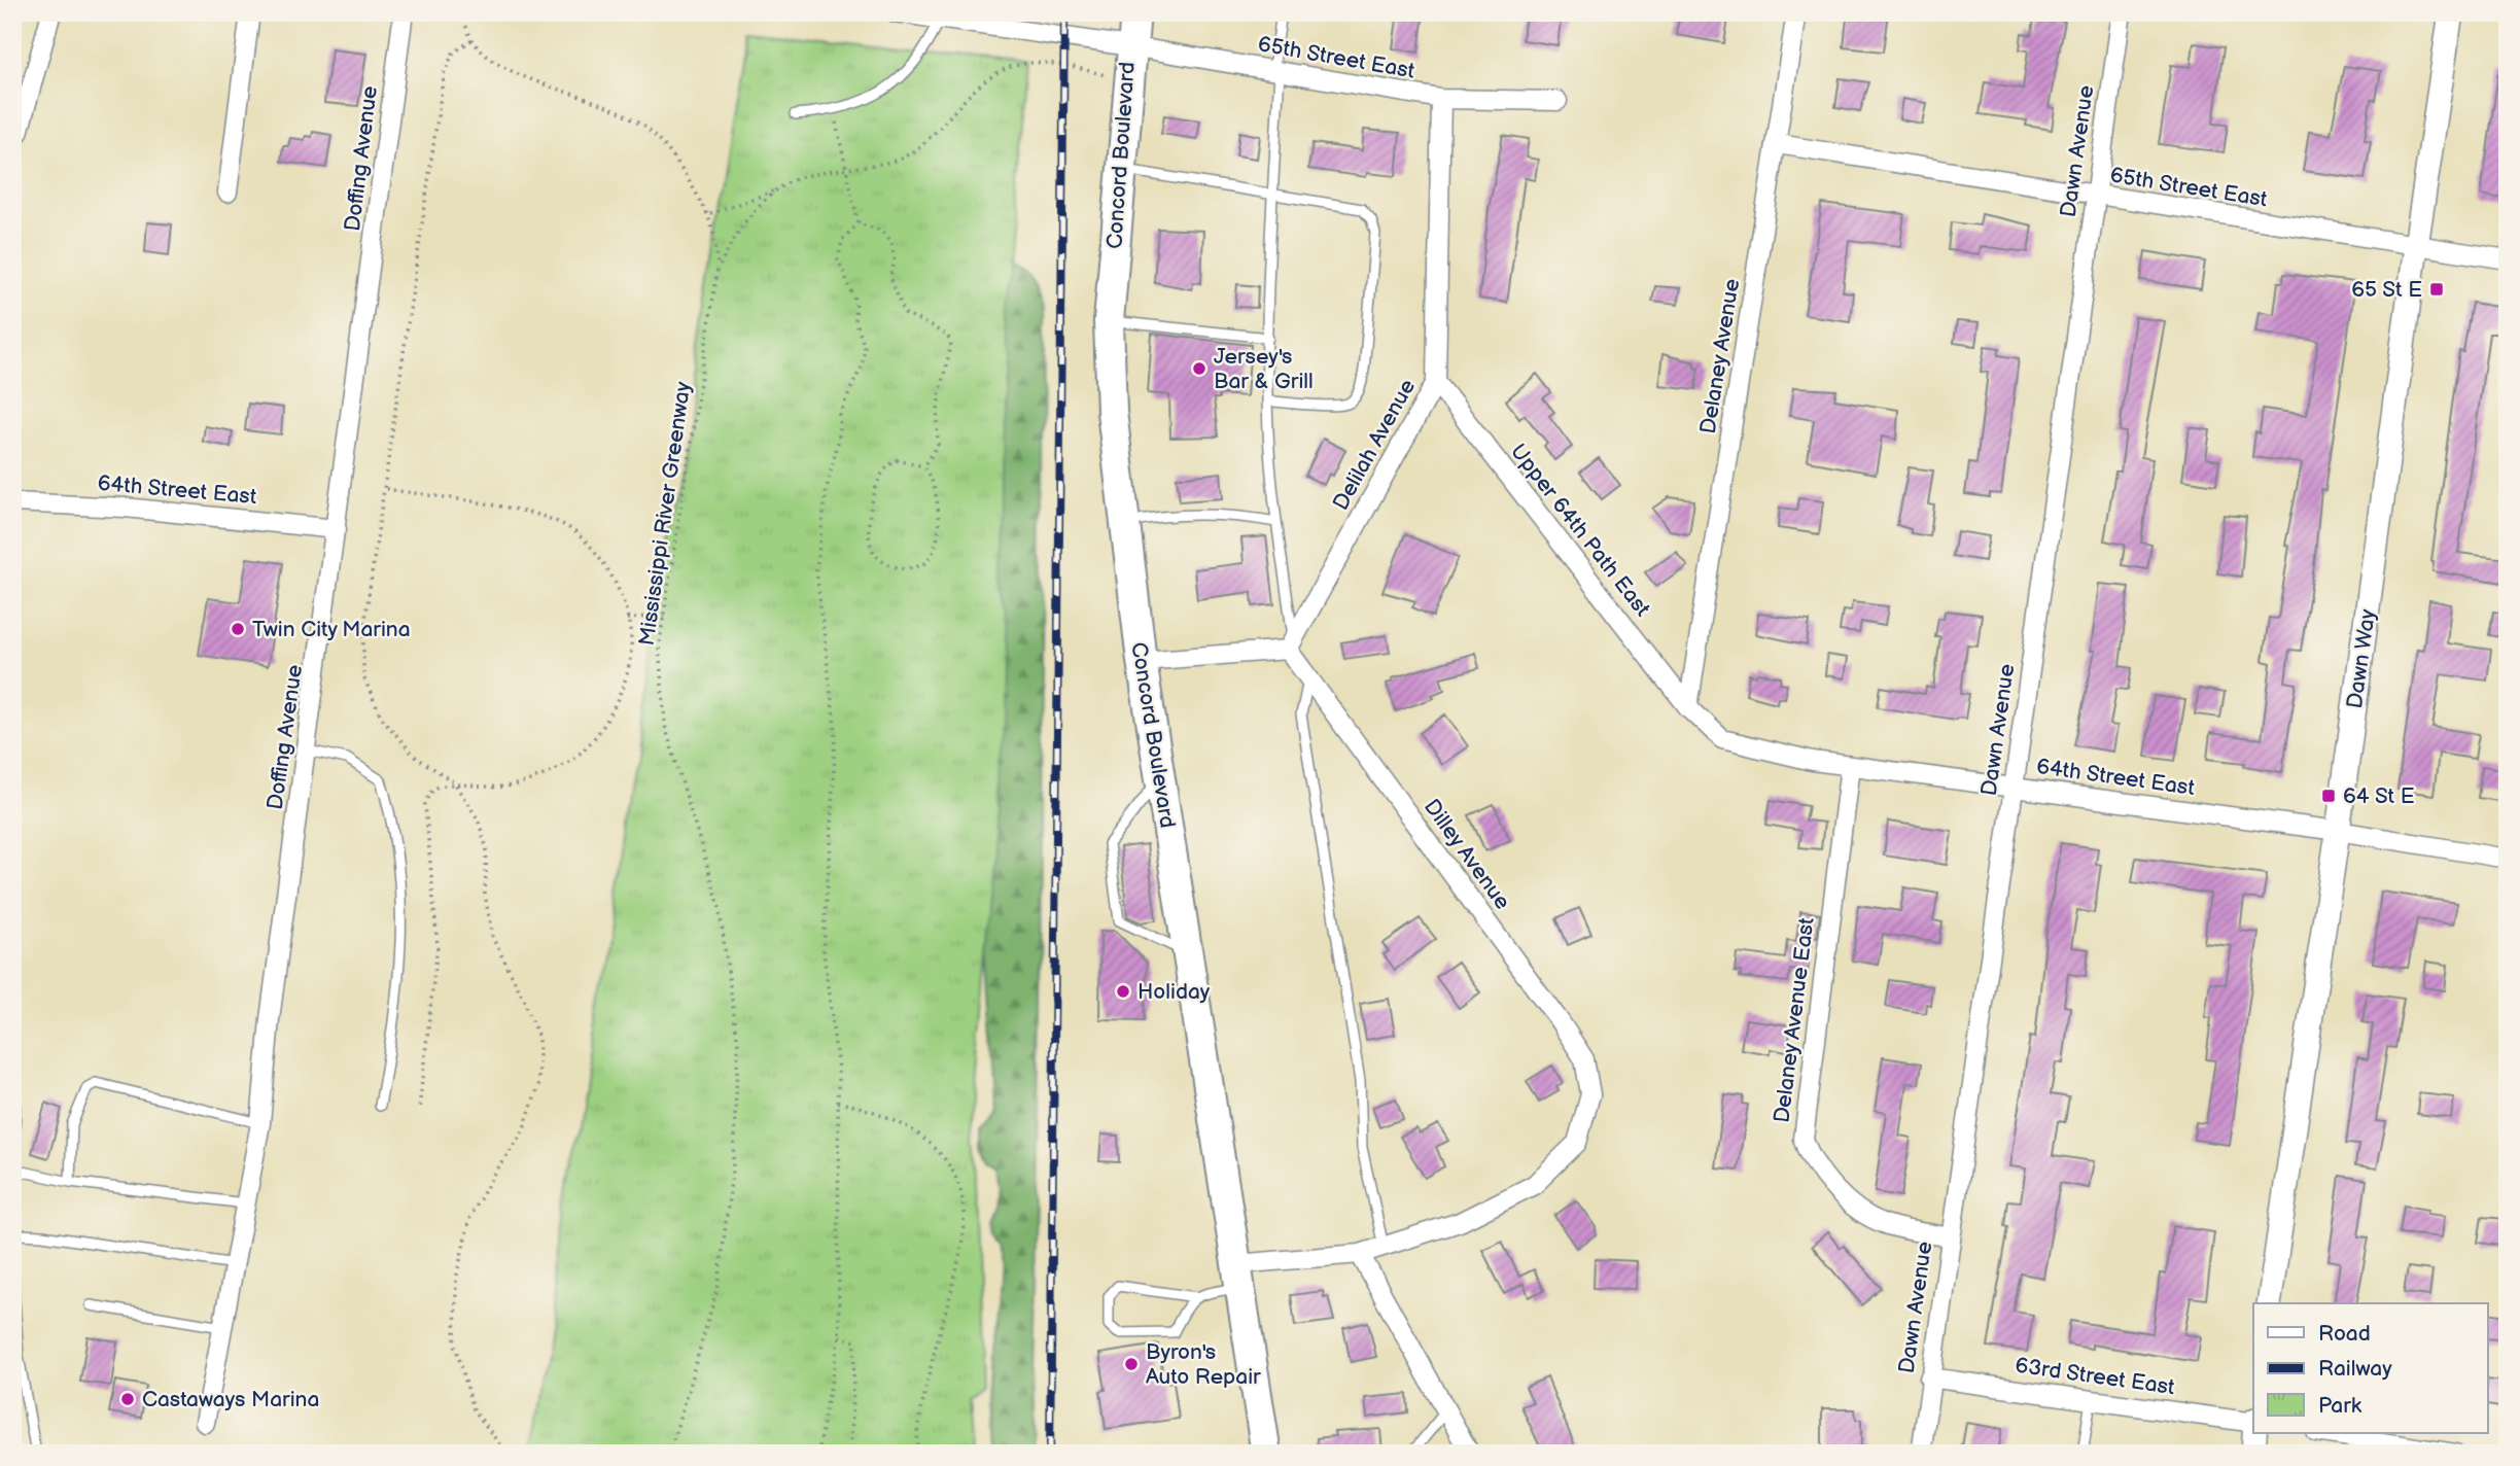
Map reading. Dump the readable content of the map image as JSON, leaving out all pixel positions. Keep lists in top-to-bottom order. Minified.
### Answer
{"streets":{"main road":["Concord Boulevard"],"street":["65th Street East","Dawn Avenue","Doffing Avenue","Delaney Avenue","Delilah Avenue","64th Street East","Upper 64th Path East","Dawn Way","Dilley Avenue","Delaney Avenue East","63rd Street East"],"path":["Mississippi River Greenway"]},"crossings":[["65th Street East","Dawn Avenue"],["65th Street East","Concord Boulevard"],["65th Street East","Delaney Avenue"],["65th Street East","Delilah Avenue"],["65th Street East","Mississippi River Greenway"],["65th Street East","Dawn Way"],["Dawn Avenue","64th Street East"],["Dawn Avenue","Delaney Avenue East"],["Dawn Avenue","63rd Street East"],["Concord Boulevard","Mississippi River Greenway"],["Doffing Avenue","64th Street East"],["Delaney Avenue","64th Street East"],["Delaney Avenue","Upper 64th Path East"],["Delilah Avenue","Upper 64th Path East"],["Delilah Avenue","Dilley Avenue"],["64th Street East","Upper 64th Path East"],["64th Street East","Dawn Way"],["64th Street East","Delaney Avenue East"]],"places":{"transit":["65 St E","64 St E"],"other":["Jersey's Bar & Grill","Twin City Marina","Holiday","Byron's Auto Repair","Castaways Marina"]},"legend":["Road","Railway","Park"]}
